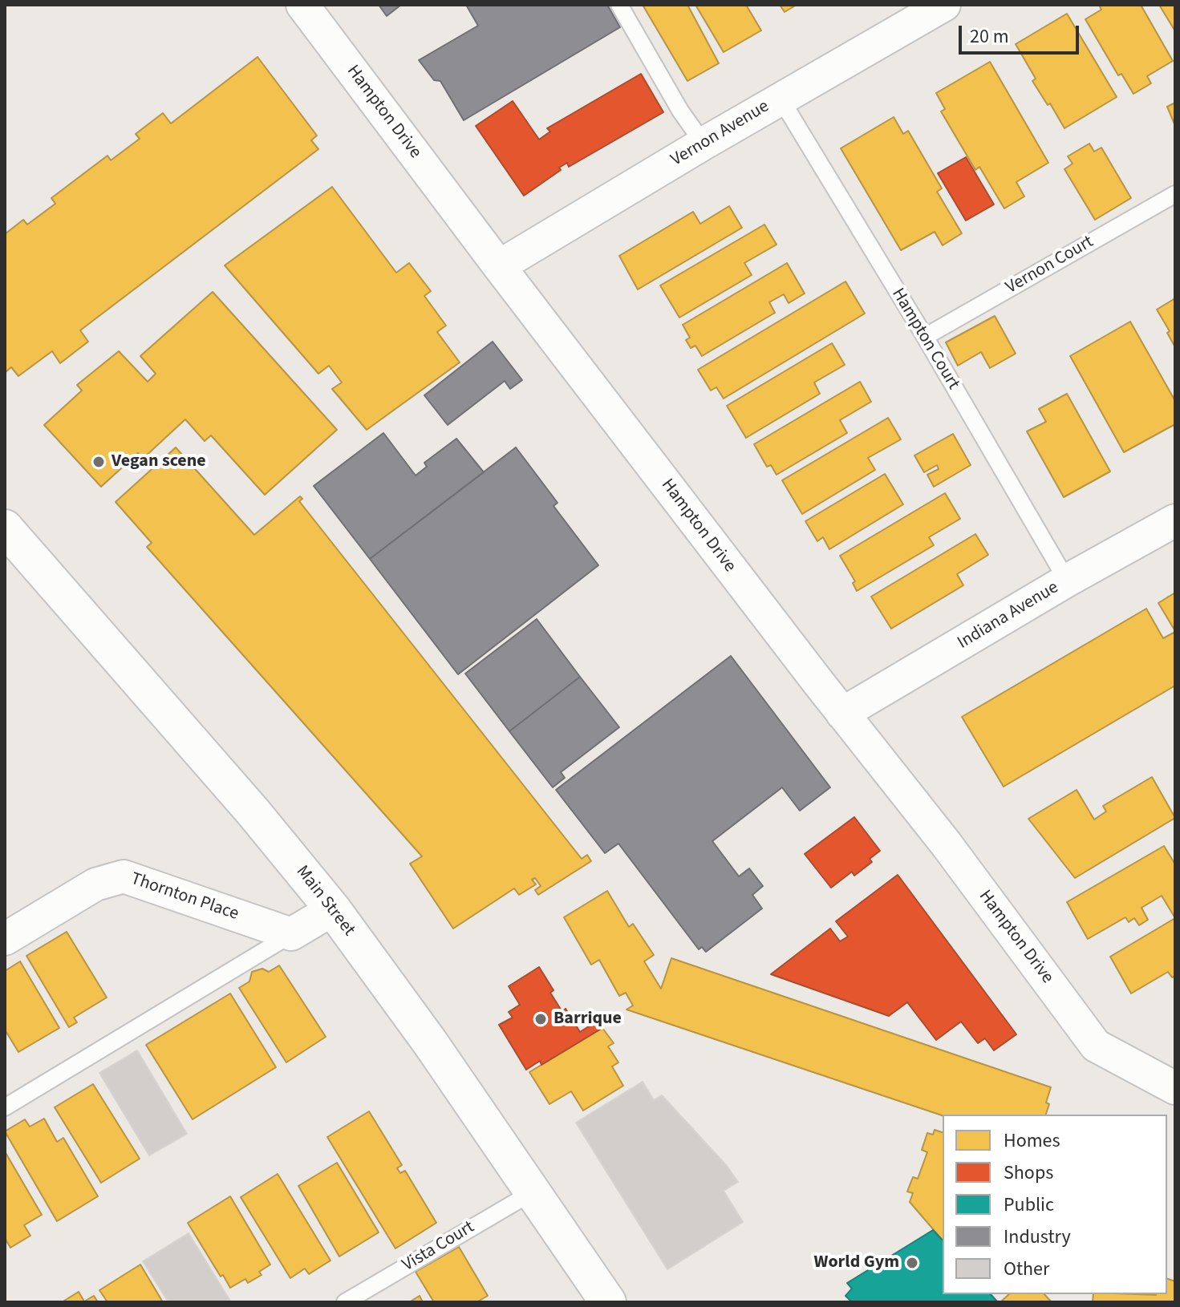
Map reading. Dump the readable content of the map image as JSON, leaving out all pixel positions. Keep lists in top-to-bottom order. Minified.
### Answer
{"streets":{"street":["Hampton Drive","Vernon Avenue","Indiana Avenue","Thornton Place","Main Street"],"lane":["Vernon Court","Hampton Court","Vista Court"]},"crossings":[["Hampton Drive","Vernon Avenue"],["Hampton Drive","Indiana Avenue"],["Vernon Avenue","Hampton Court"],["Vernon Court","Hampton Court"],["Hampton Court","Indiana Avenue"],["Main Street","Vista Court"]],"places":["Vegan scene","Barrique","World Gym"],"legend":["Homes","Shops","Public","Industry","Other"],"scale_bar":"20 m"}
